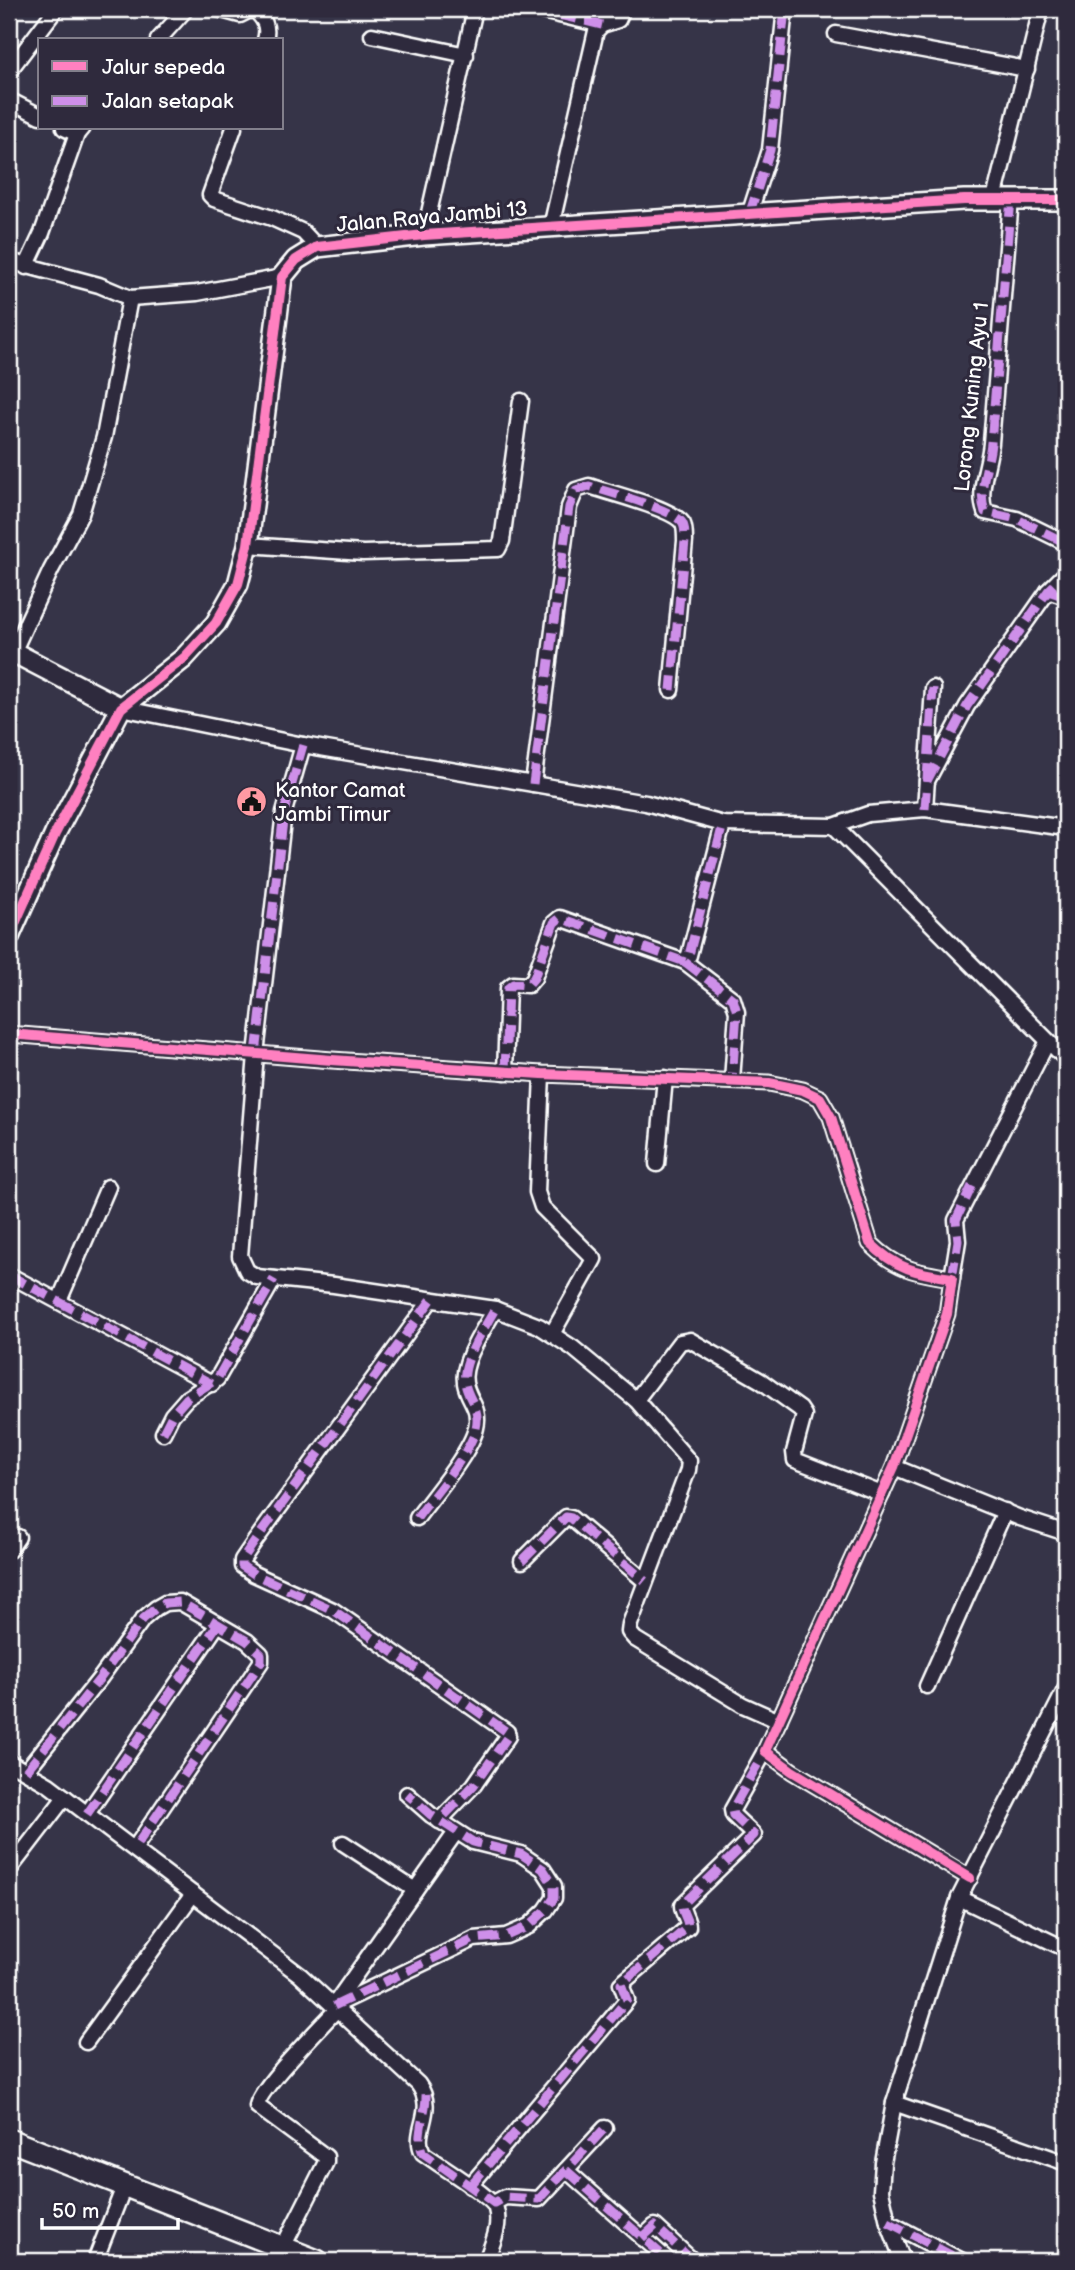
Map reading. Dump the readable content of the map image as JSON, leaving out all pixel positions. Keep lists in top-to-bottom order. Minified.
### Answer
{"streets":{"street":["Jalan Raya Jambi 13","Lorong Kuning Ayu 1"]},"crossings":[["Jalan Raya Jambi 13","Lorong Kuning Ayu 1"]],"places":{"public building":["Kantor Camat Jambi Timur"]},"legend":["Jalur sepeda","Jalan setapak"],"scale_bar":"50 m"}
